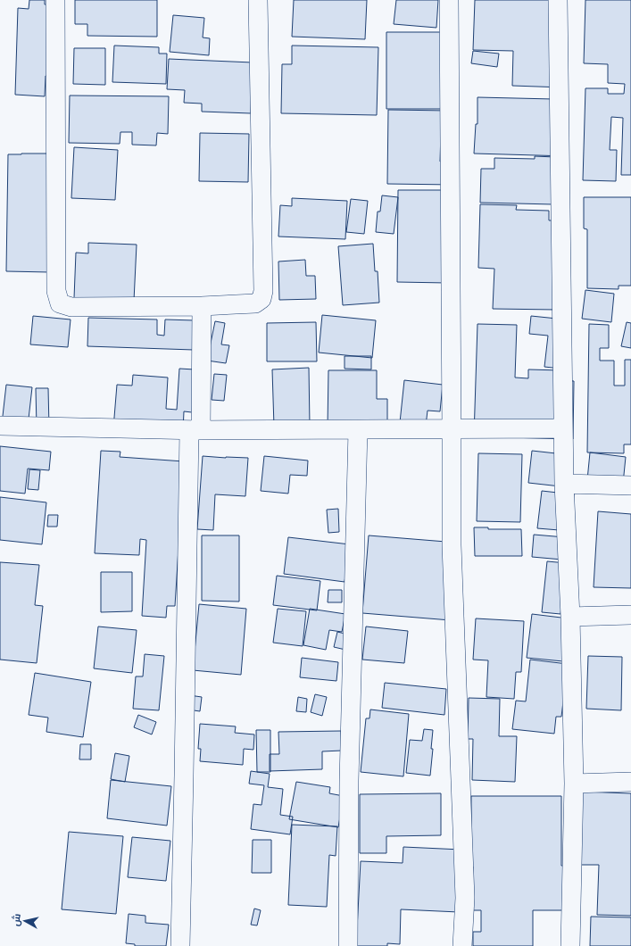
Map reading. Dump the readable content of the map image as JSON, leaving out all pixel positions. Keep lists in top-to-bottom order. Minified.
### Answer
{"north":"left"}
